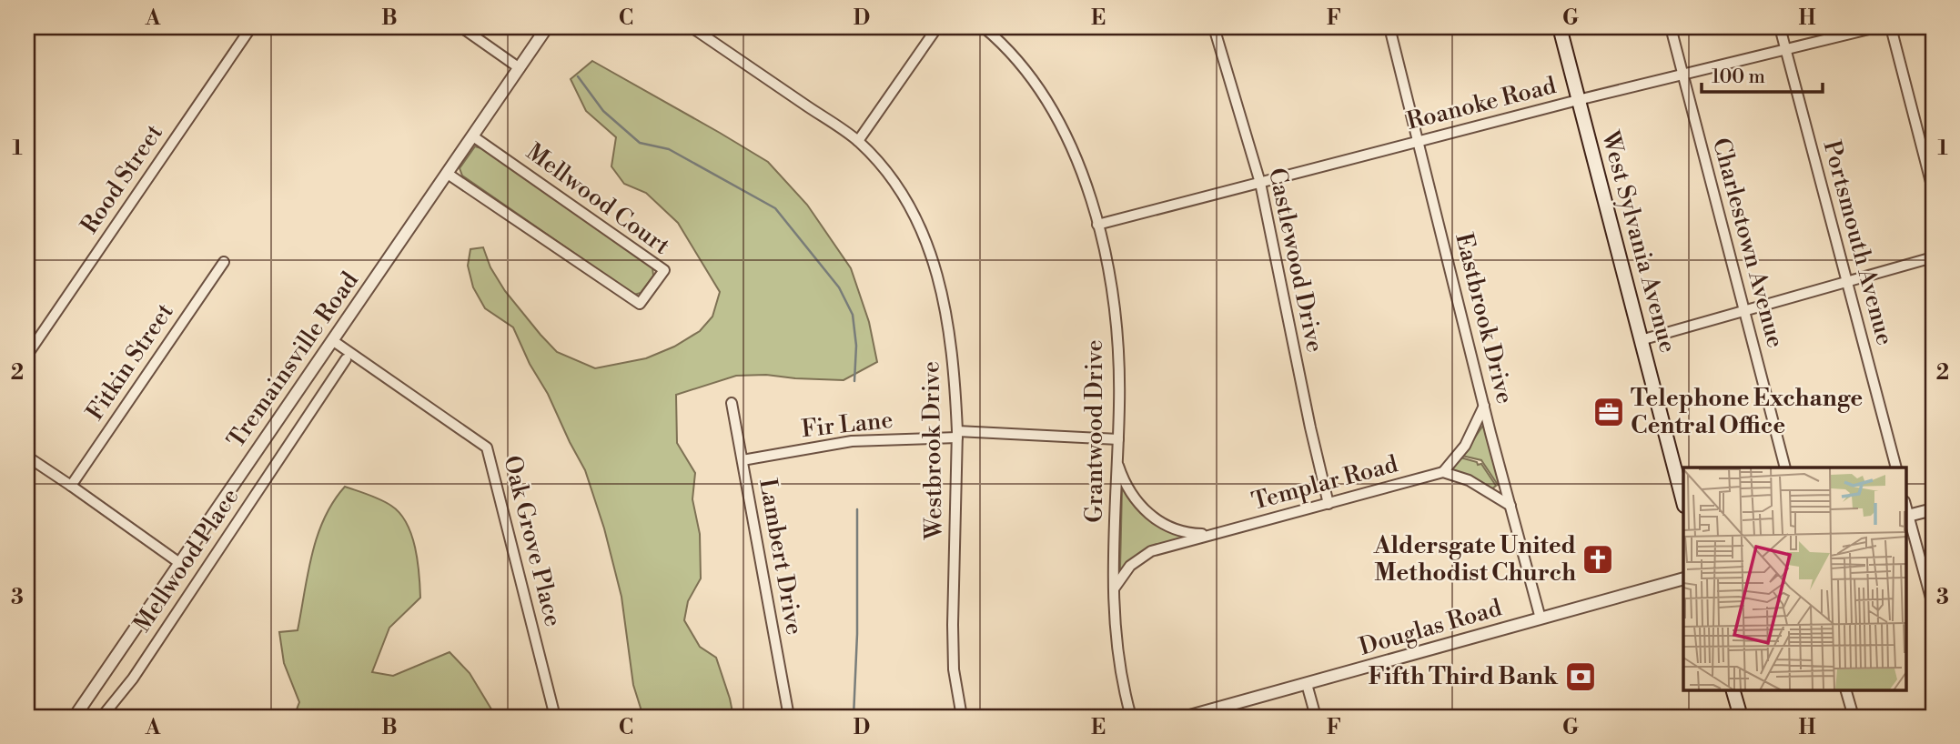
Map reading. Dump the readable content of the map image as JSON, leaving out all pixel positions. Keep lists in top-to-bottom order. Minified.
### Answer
{"streets":{"main road":["West Sylvania Avenue"],"street":["Roanoke Road","Rood Street","Mellwood Court","Charlestown Avenue","Portsmouth Avenue","Castlewood Drive","Eastbrook Drive","Tremainsville Road","Fitkin Street","Fir Lane","Grantwood Drive","Westbrook Drive","Templar Road","Oak Grove Place","Lambert Drive","Mellwood Place","Douglas Road"]},"crossings":[["Roanoke Road","West Sylvania Avenue"],["Roanoke Road","Charlestown Avenue"],["Roanoke Road","Portsmouth Avenue"],["Roanoke Road","Castlewood Drive"],["Roanoke Road","Eastbrook Drive"],["Roanoke Road","Grantwood Drive"],["Mellwood Court","Tremainsville Road"],["Castlewood Drive","Templar Road"],["Eastbrook Drive","Douglas Road"],["Tremainsville Road","Oak Grove Place"],["Fir Lane","Grantwood Drive"],["Fir Lane","Westbrook Drive"],["Fir Lane","Lambert Drive"],["Grantwood Drive","Templar Road"]],"places":{"office":["Telephone Exchange Central Office"],"church":["Aldersgate United Methodist Church"],"bank":["Fifth Third Bank"]},"scale_bar":"100 m","grid":{"columns":["A","B","C","D","E","F","G","H"],"rows":["1","2","3"]}}
